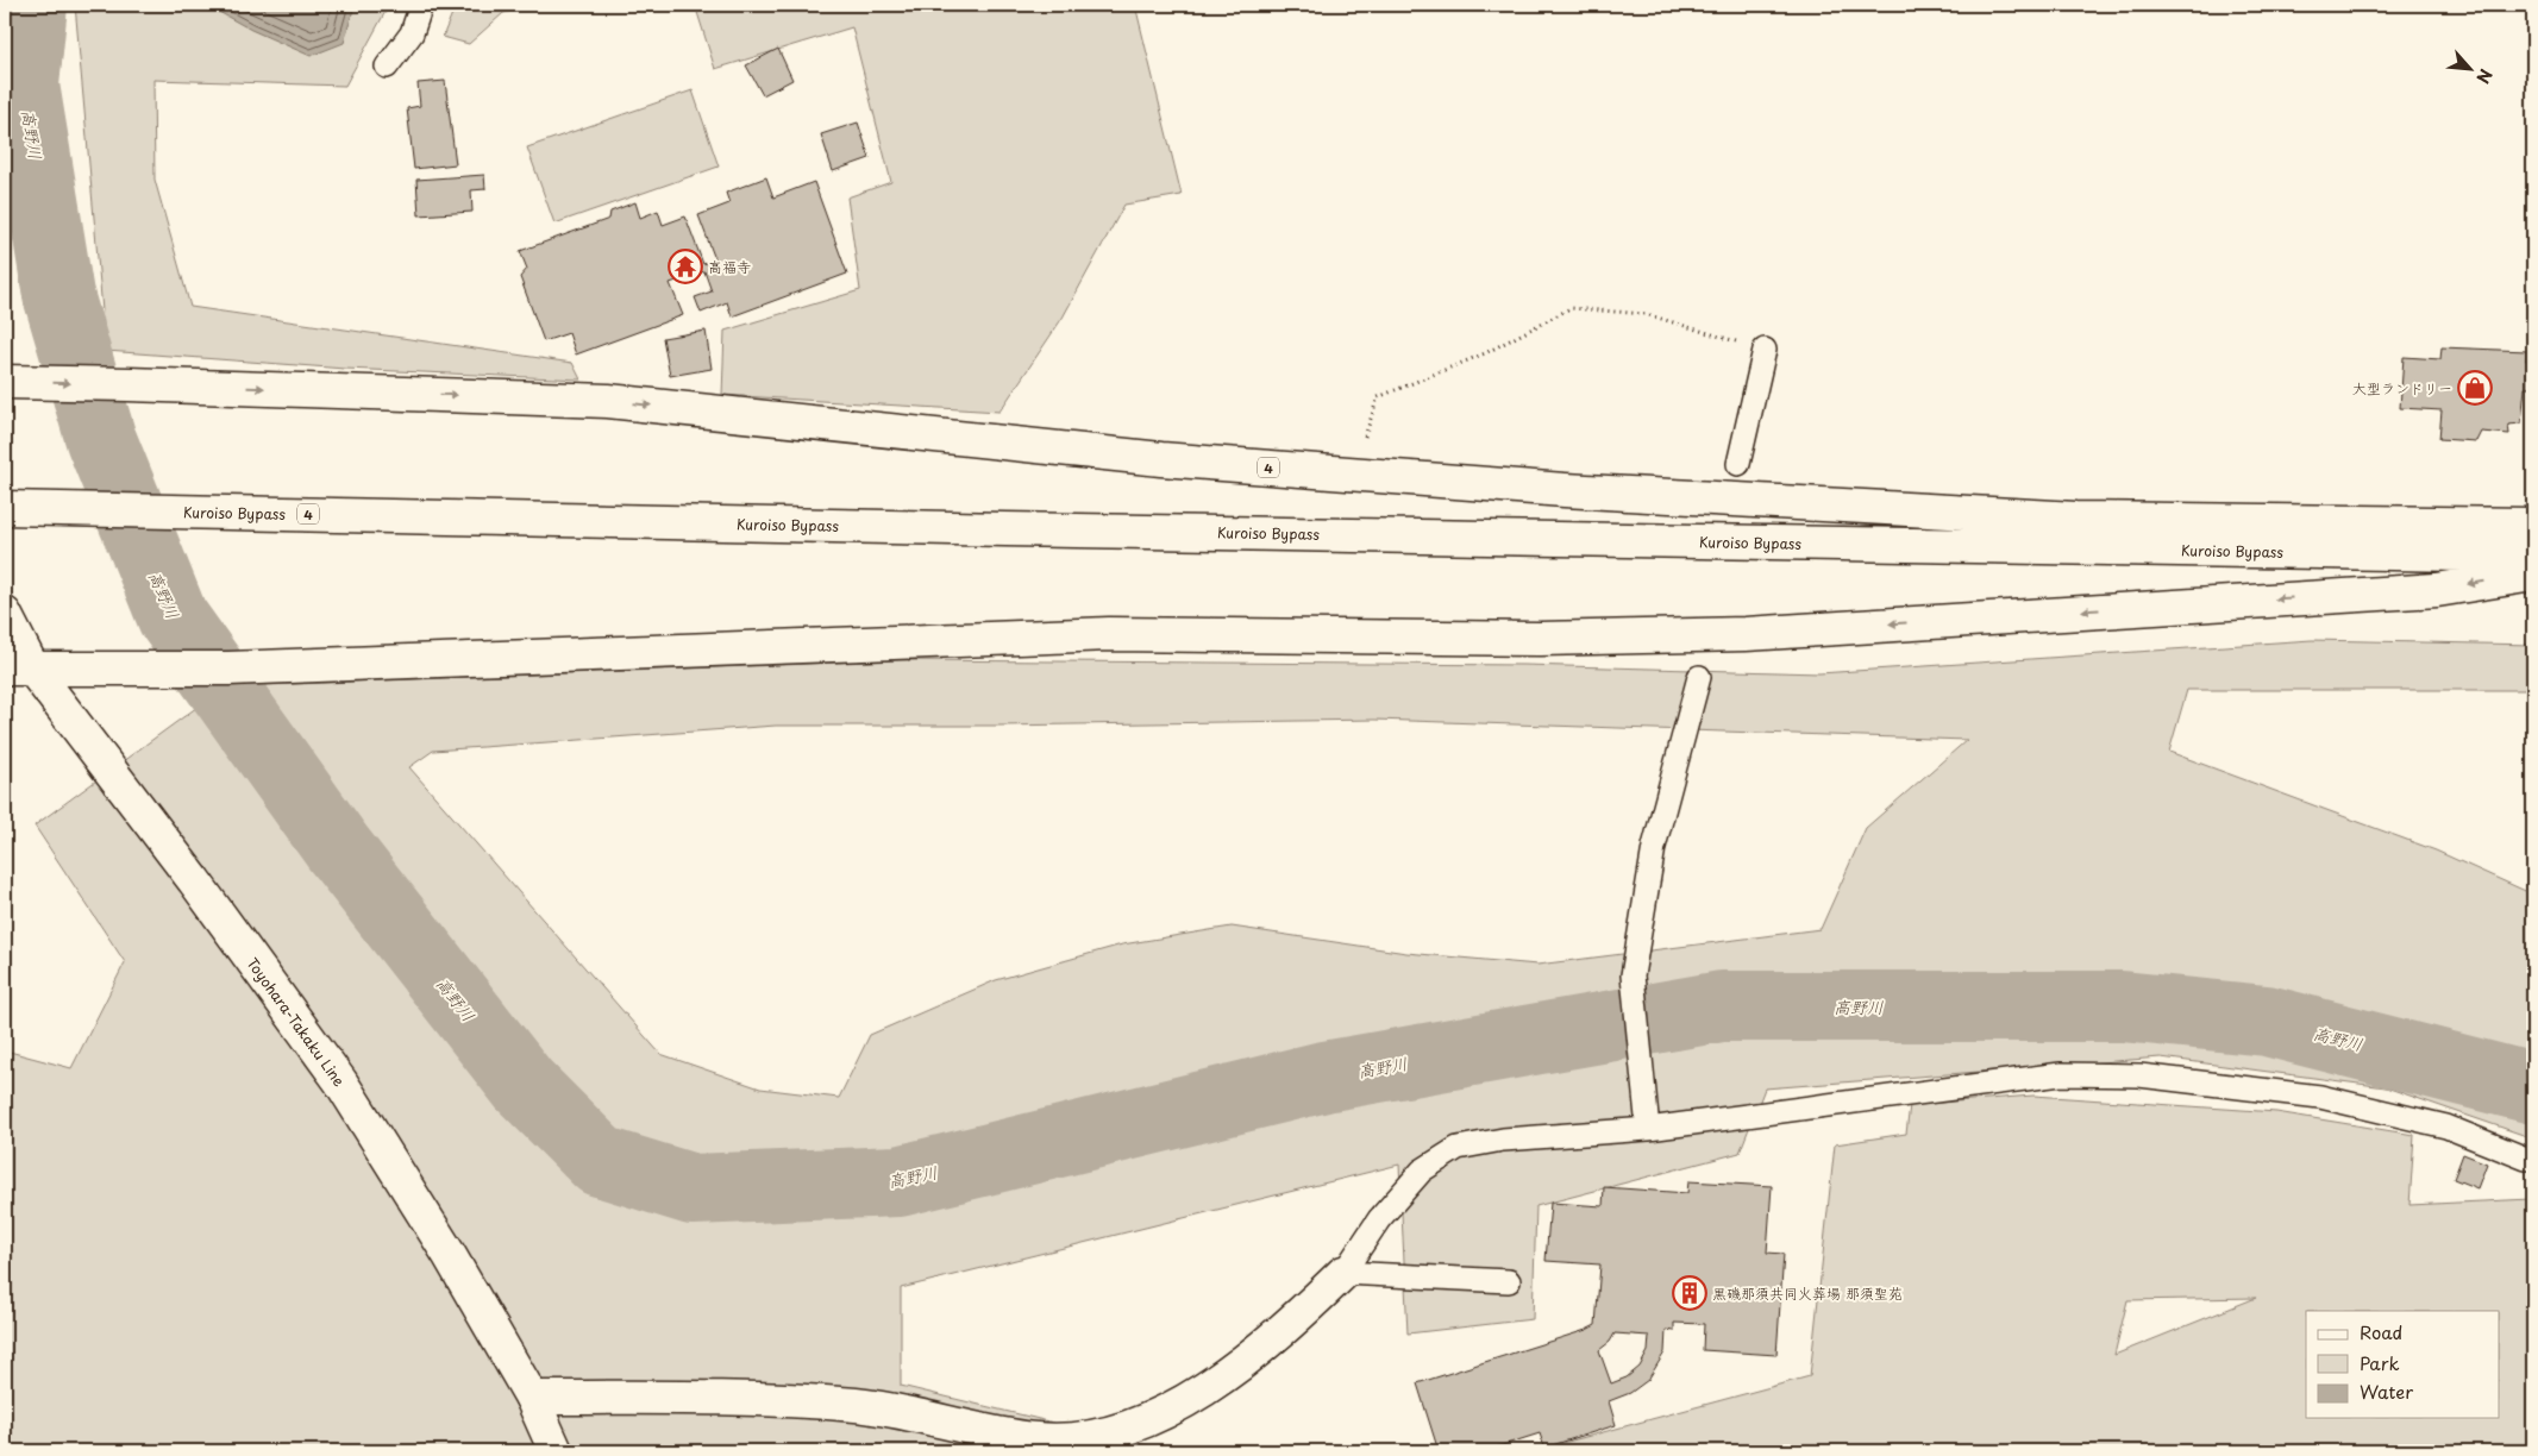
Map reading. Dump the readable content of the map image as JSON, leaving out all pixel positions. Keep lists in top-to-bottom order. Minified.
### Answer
{"streets":{"main road":["4","Kuroiso Bypass","Toyohara-Takaku Line"]},"water":["高野川"],"places":{"temple":["高福寺"],"shop":["大型ランドリー"],"building":["黒磯那須共同火葬場 那須聖苑"]},"legend":["Road","Park","Water"],"north":"bottom right"}
